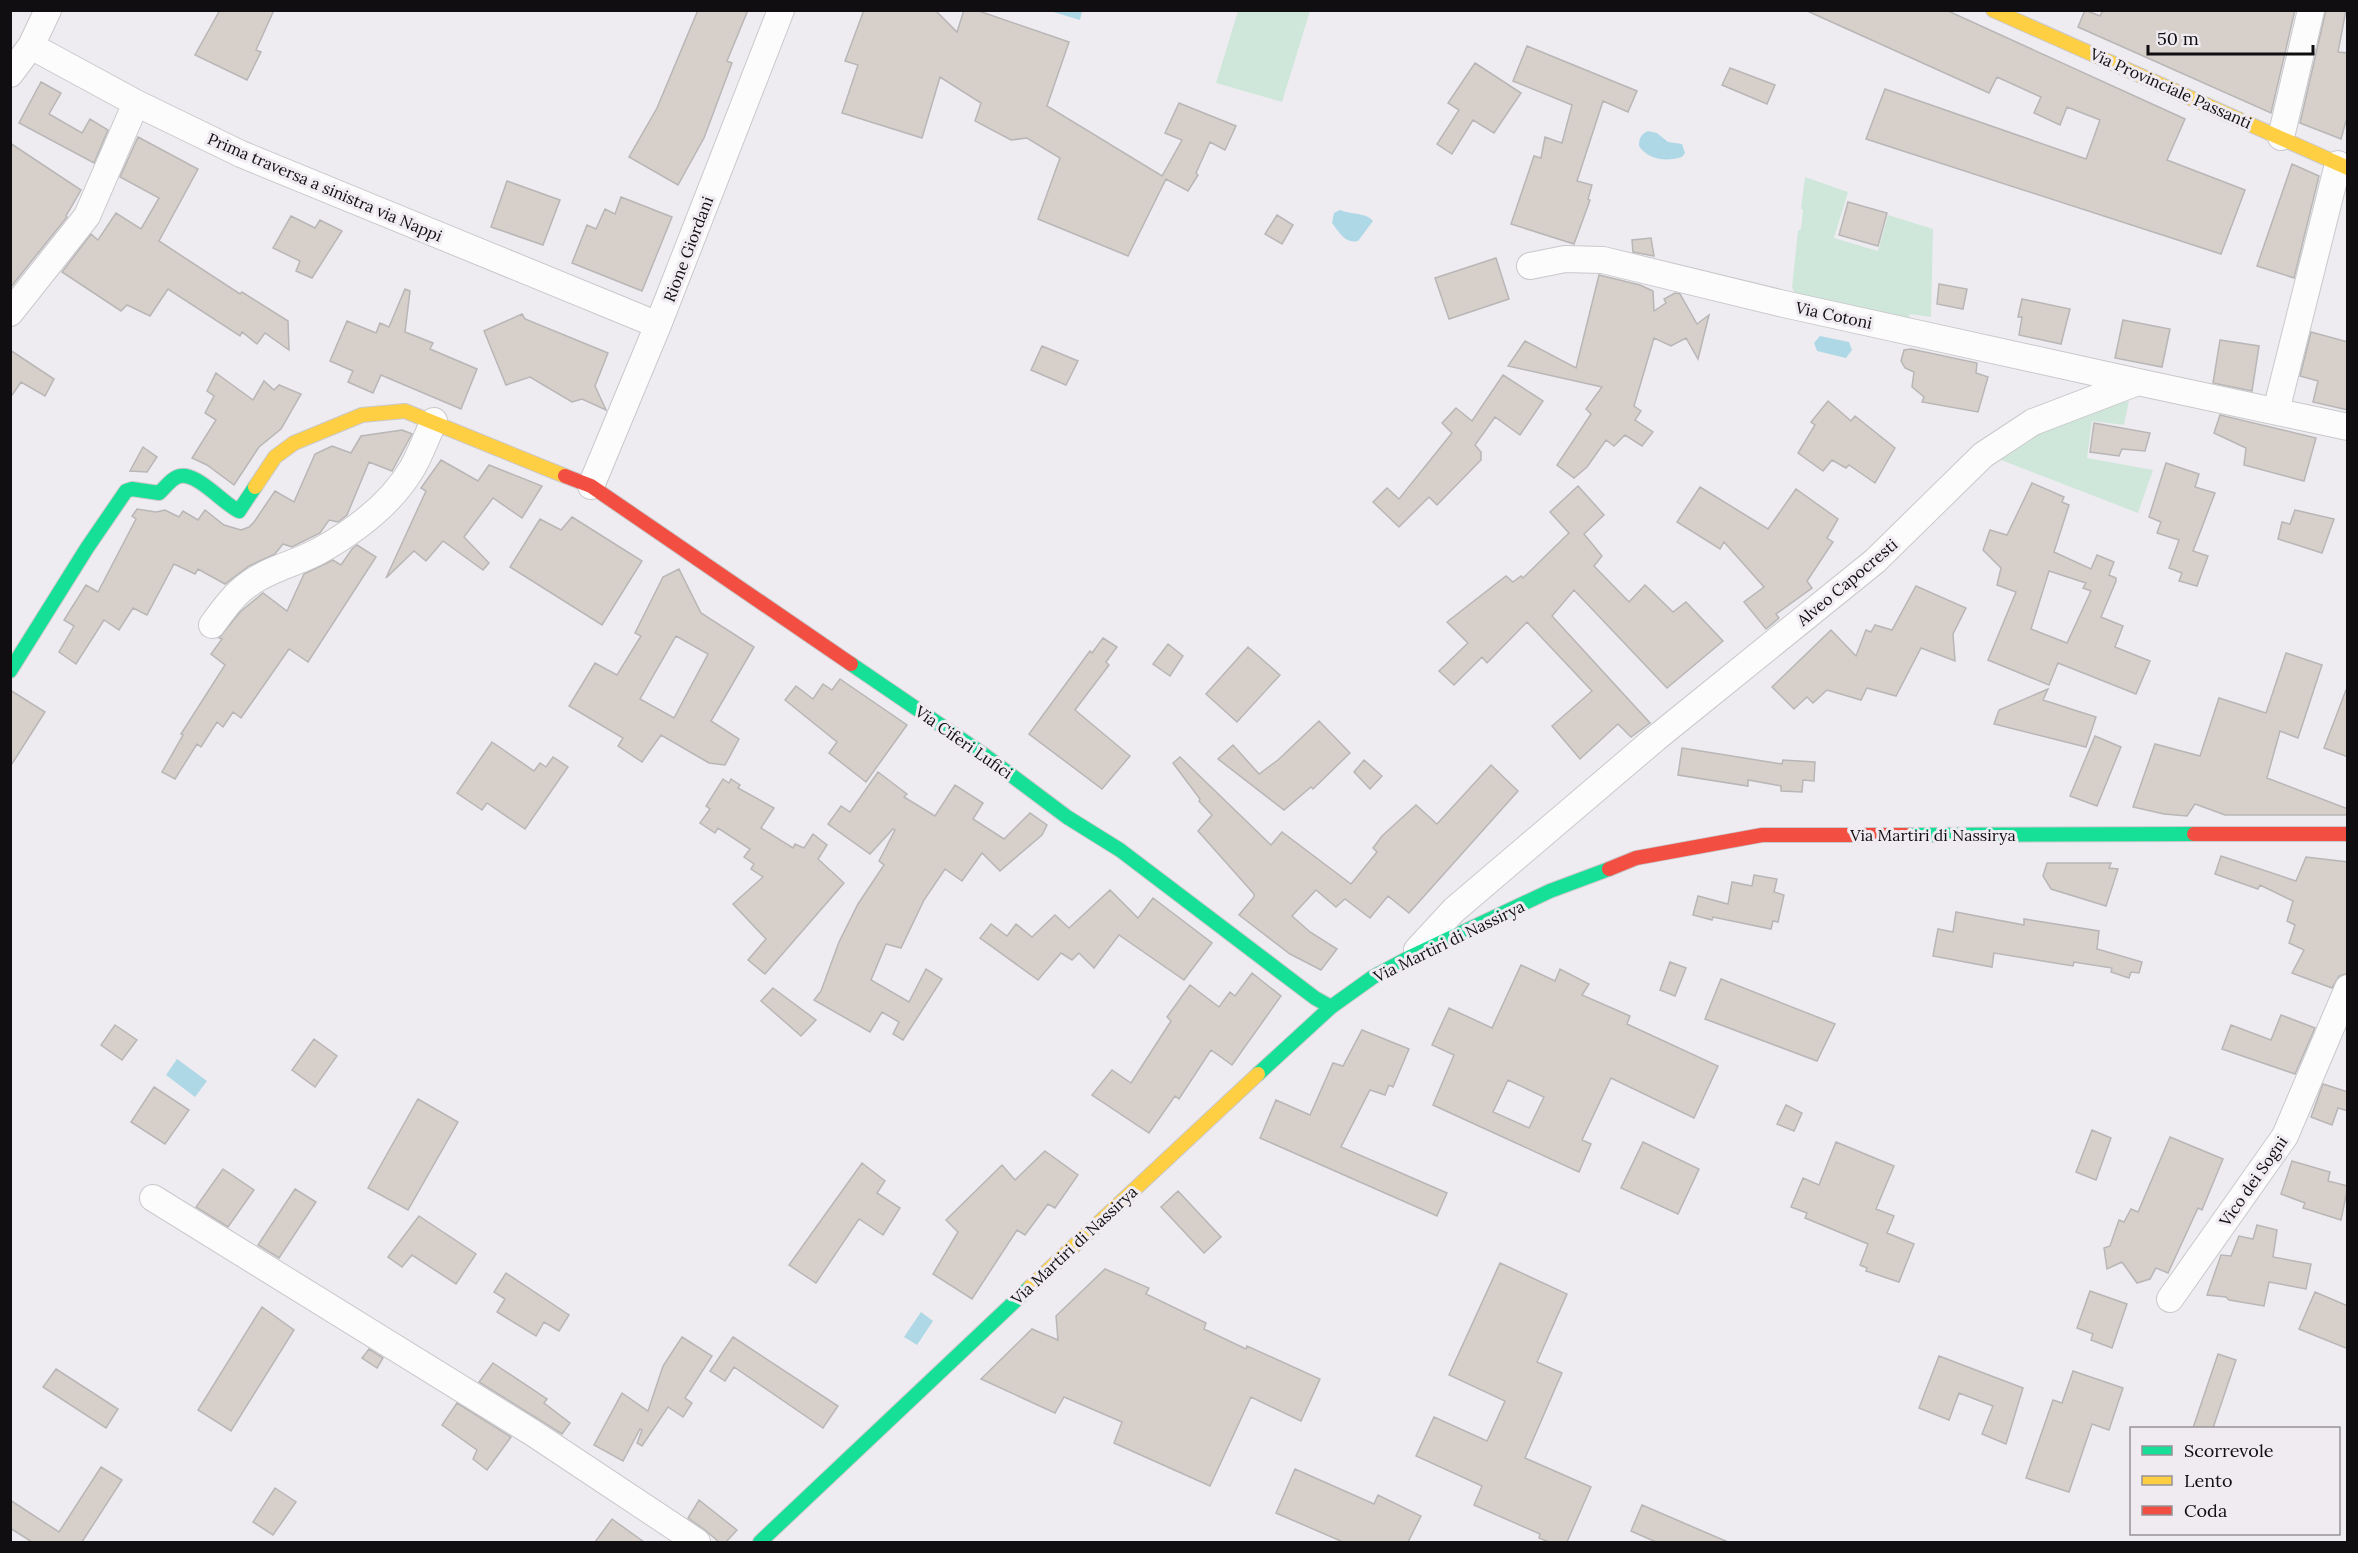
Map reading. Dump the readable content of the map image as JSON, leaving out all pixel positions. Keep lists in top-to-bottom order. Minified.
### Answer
{"streets":{"street":["Via Provinciale Passanti","Prima traversa a sinistra via Nappi","Rione Giordani","Via Cotoni","Alveo Capocresti","Via Ciferi Lufici","Via Martiri di Nassirya","Vico dei Sogni"]},"crossings":[["Prima traversa a sinistra via Nappi","Rione Giordani"],["Rione Giordani","Via Ciferi Lufici"],["Via Cotoni","Alveo Capocresti"],["Alveo Capocresti","Via Martiri di Nassirya"],["Via Ciferi Lufici","Via Martiri di Nassirya"]],"legend":["Scorrevole","Lento","Coda"],"scale_bar":"50 m"}
